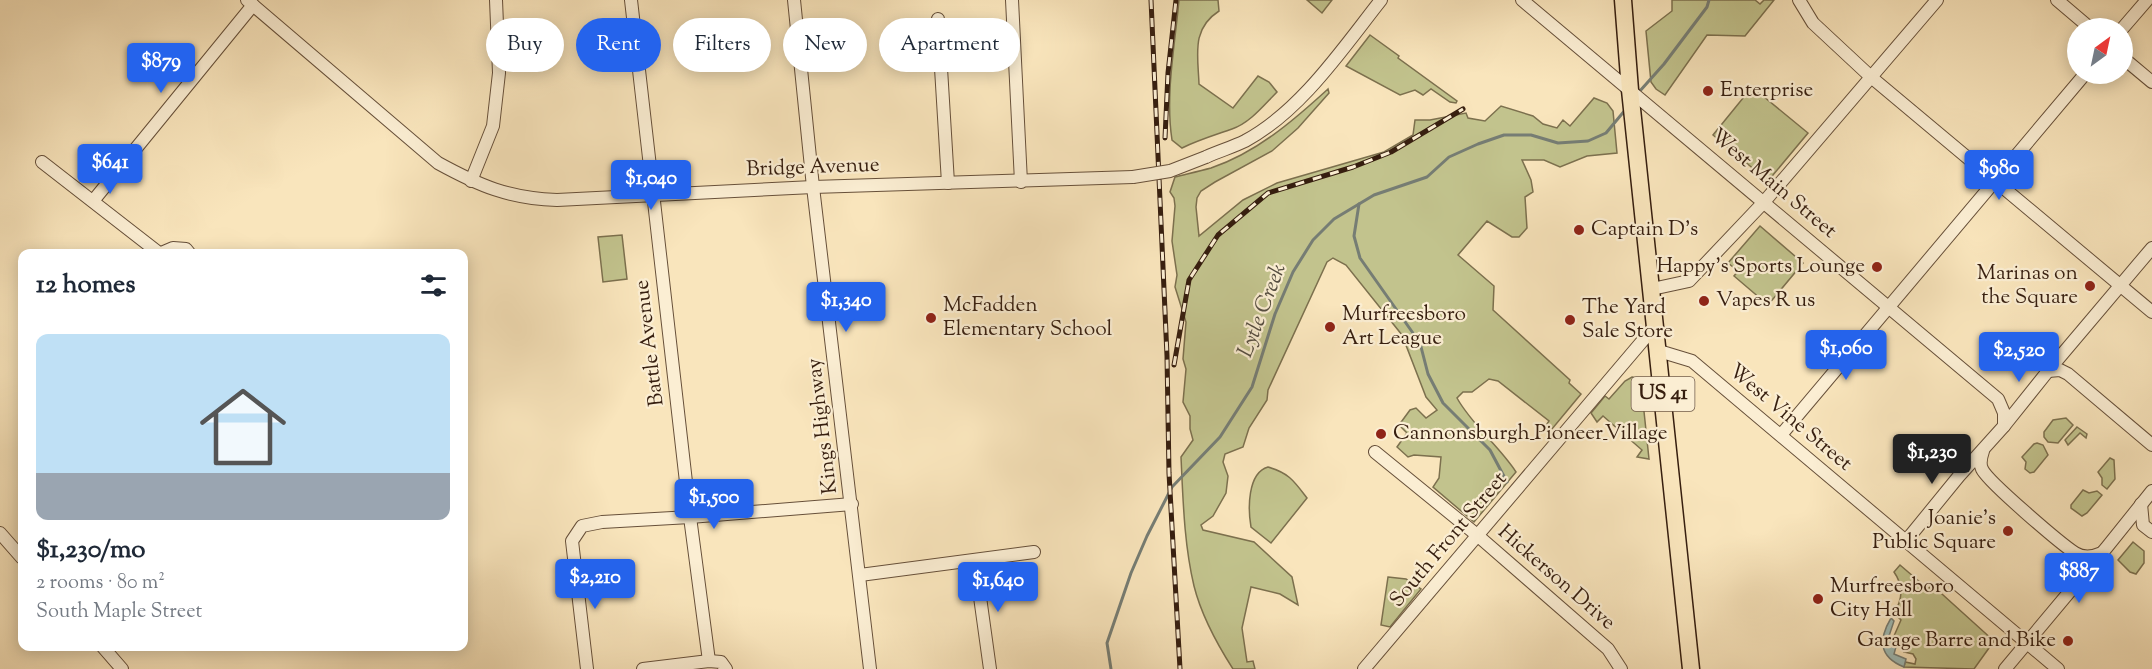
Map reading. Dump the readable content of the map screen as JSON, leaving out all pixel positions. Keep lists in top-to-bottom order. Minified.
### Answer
{"streets":{"main road":["US 41"],"street":["Bridge Avenue","West Main Street","Battle Avenue","West Vine Street","Kings Highway","South Front Street","Hickerson Drive"]},"crossings":[["Bridge Avenue","Battle Avenue"],["Bridge Avenue","Kings Highway"],["West Main Street","US 41"],["US 41","West Vine Street"],["US 41","South Front Street"],["South Front Street","Hickerson Drive"]],"water":["Lytle Creek"],"places":["Enterprise","Captain D's","Happy's Sports Lounge","Marinas on the Square","Vapes R us","McFadden Elementary School","The Yard Sale Store","Murfreesboro Art League","Cannonsburgh_Pioneer_Village","Joanie's Public Square","Murfreesboro City Hall","Garage Barre and Bike"],"north":"top right","page":{"chip":["Buy","Rent","Filters","New","Apartment"],"price":["$879","$641","$980","$1,040","$1,340","$1,060","$2,520","$1,230","$1,500","$887","$2,210","$1,640"],"heading":"12 homes","list":[{"name":"$1,230/mo","note":"2 rooms · 80 m² · South Maple Street"}]}}
